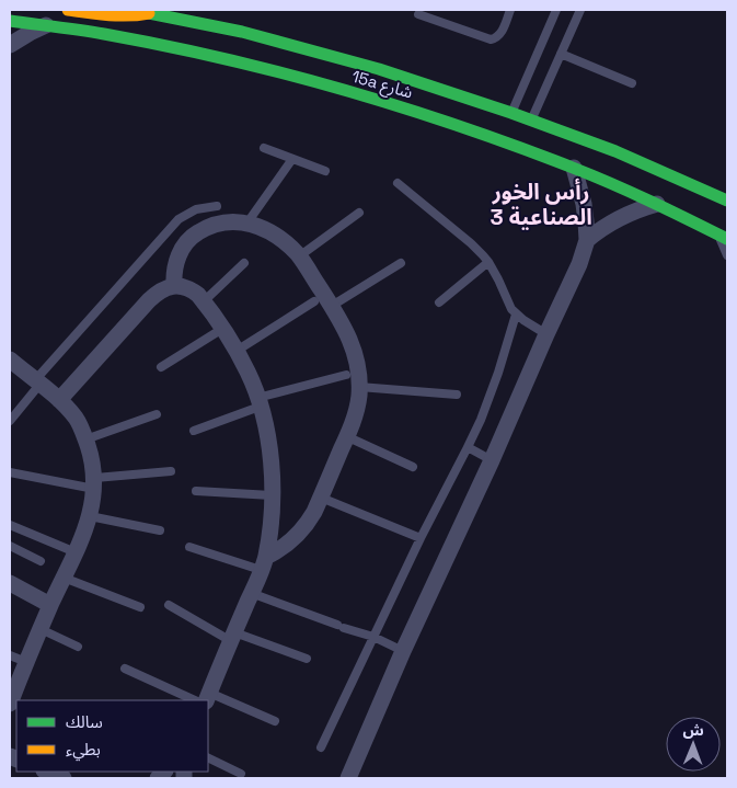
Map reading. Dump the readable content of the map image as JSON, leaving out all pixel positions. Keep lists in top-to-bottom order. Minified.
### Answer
{"streets":{"main road":["15a شارع"]},"districts":["رأس الخور الصناعية 3"],"legend":["سالك","بطيء"],"north":"top"}
